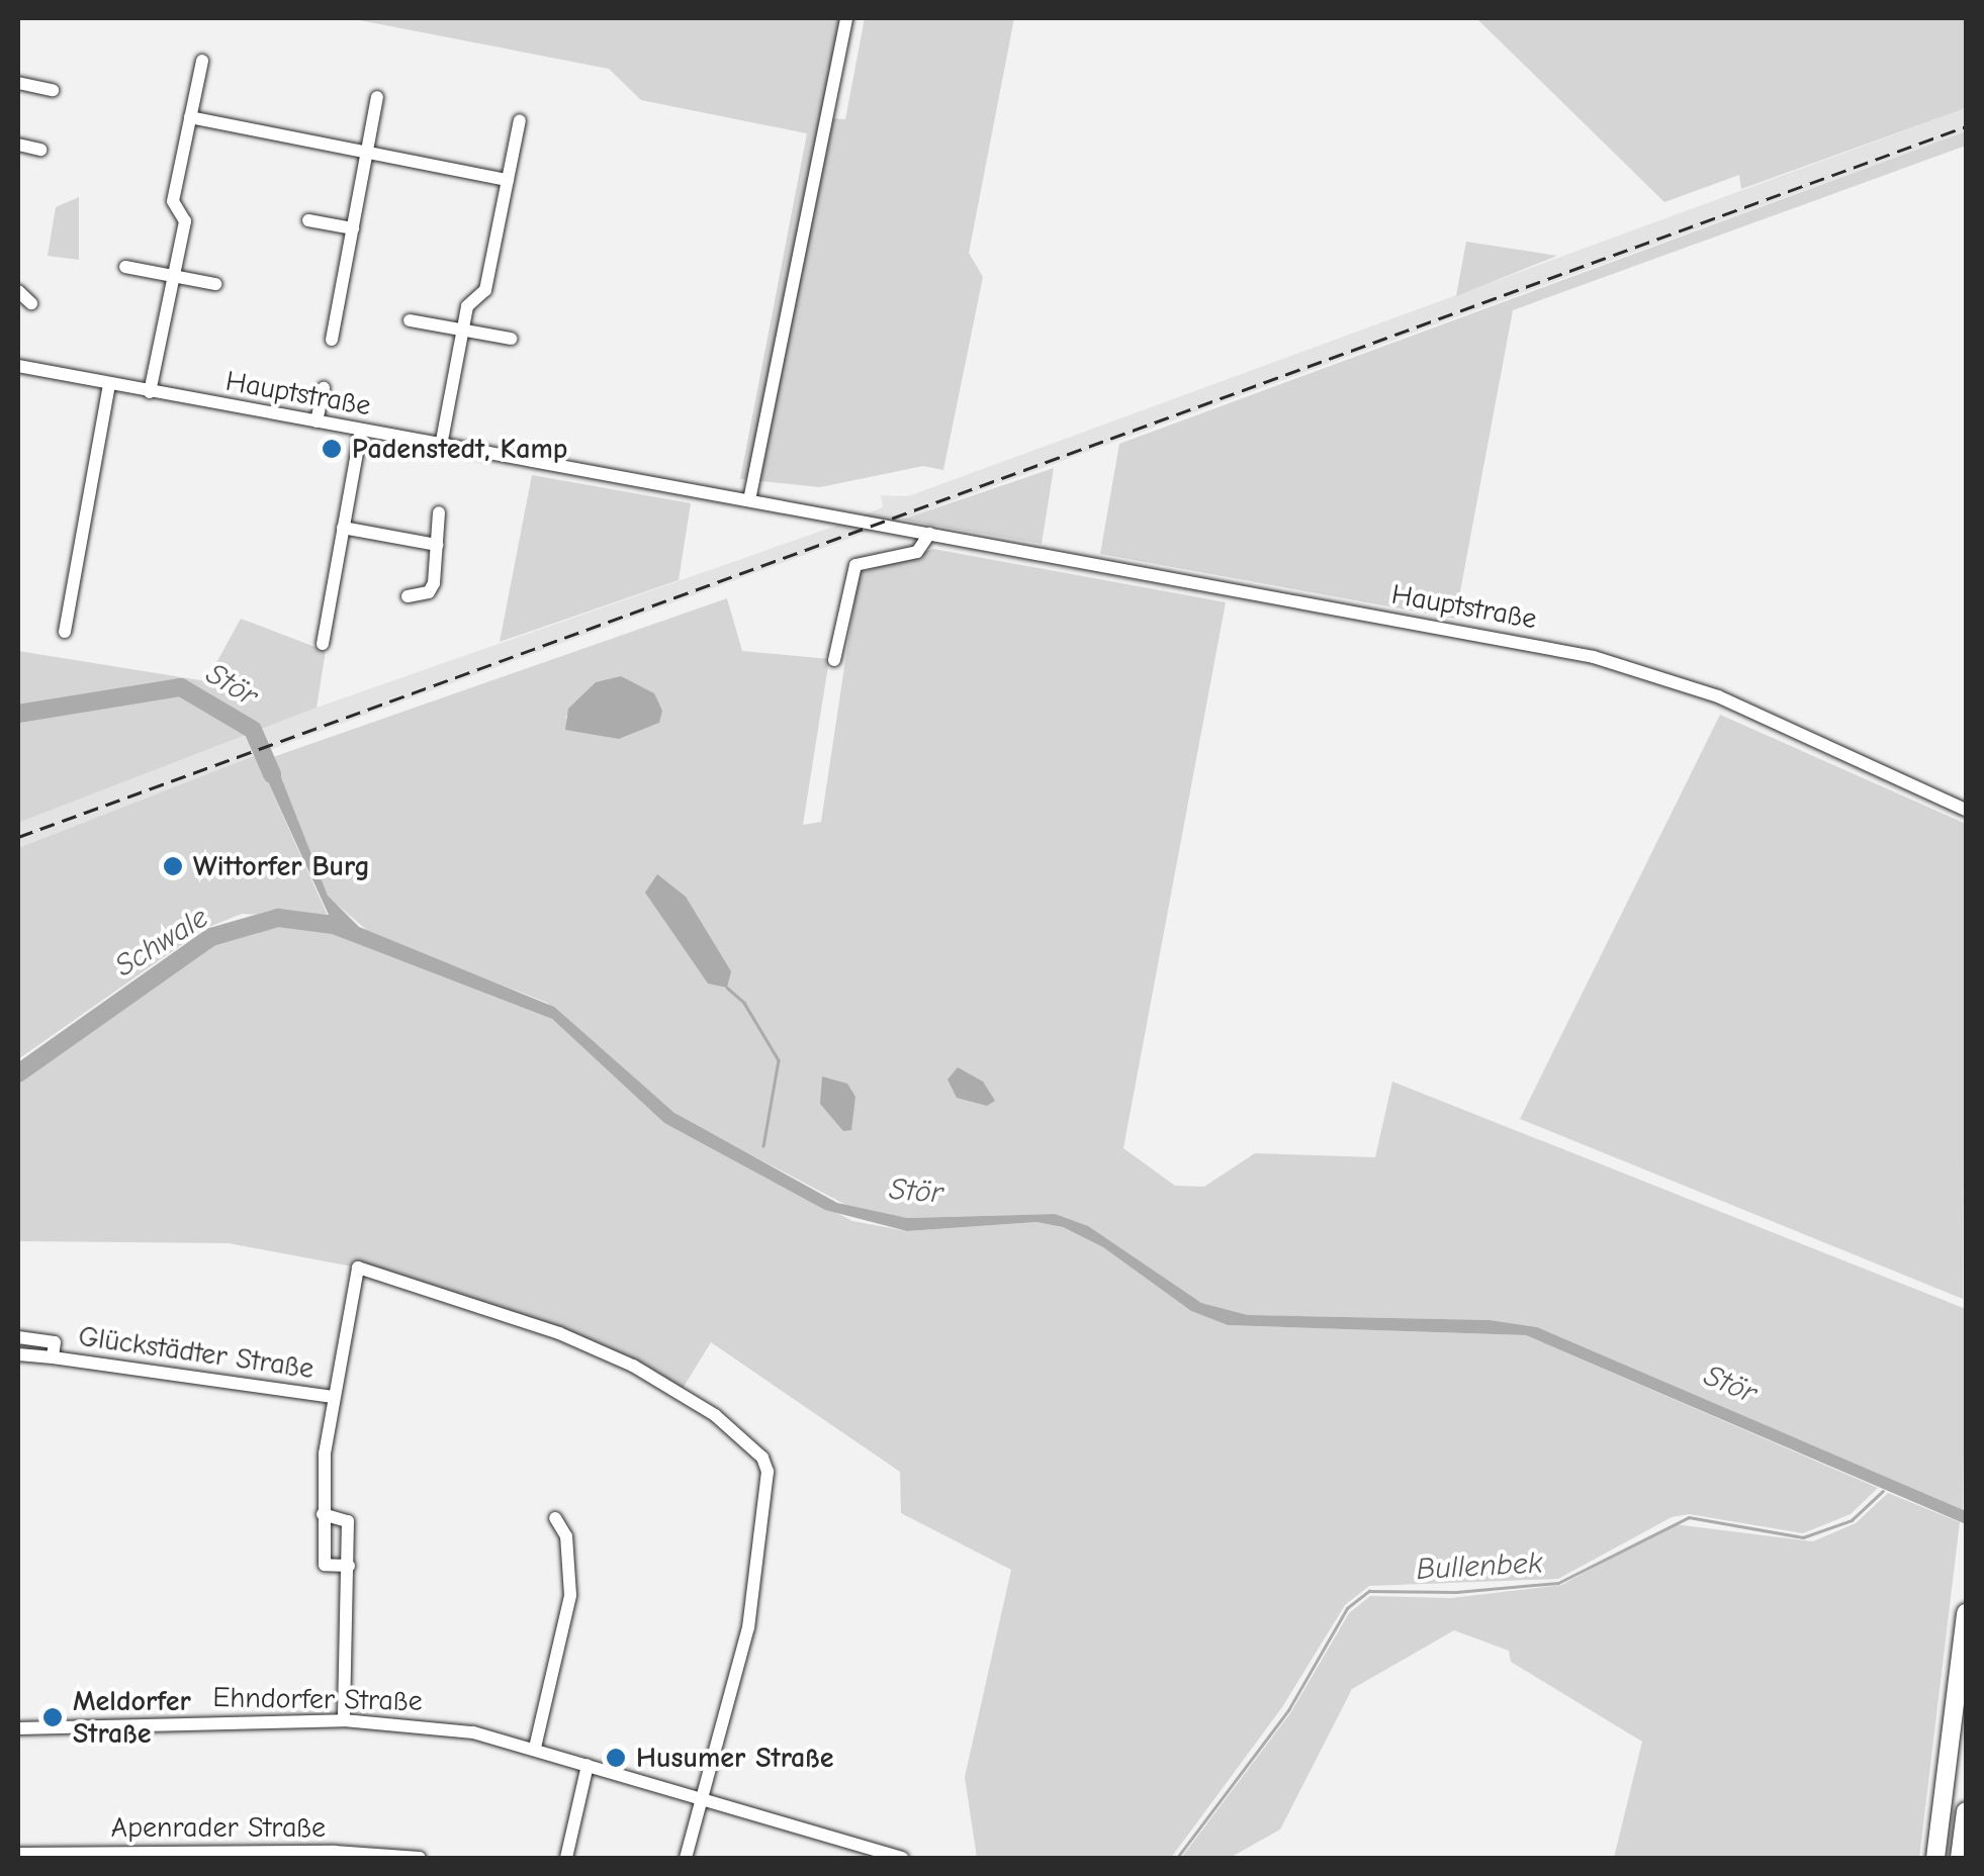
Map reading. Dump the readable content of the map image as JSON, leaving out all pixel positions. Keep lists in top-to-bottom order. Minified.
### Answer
{"streets":{"street":["Hauptstraße","Glückstädter Straße","Ehndorfer Straße","Apenrader Straße"]},"water":["Stör","Schwale","Bullenbek"],"places":["Padenstedt, Kamp","Wittorfer Burg","Meldorfer Straße","Husumer Straße"]}
